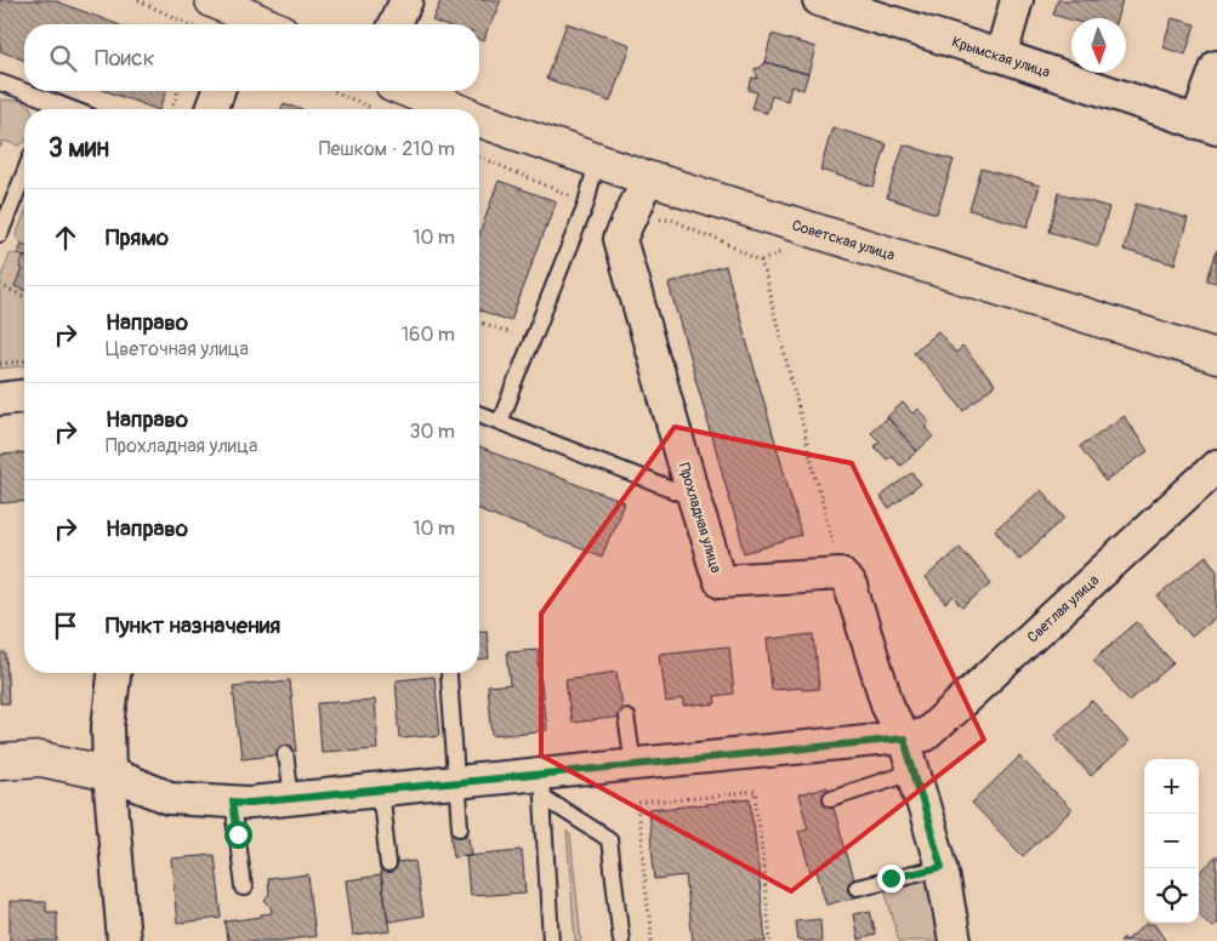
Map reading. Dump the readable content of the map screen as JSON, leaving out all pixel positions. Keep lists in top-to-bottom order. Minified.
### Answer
{"streets":{"street":["Крымская улица","Советская улица","Прохладная улица","Светлая улица"]},"crossings":[["Советская улица","Прохладная улица"]],"north":"bottom","page":{"search":"Поиск","heading":["3 мин","Пешком · 210 m"],"list":[["Прямо","10 m"],["Направо","Цветочная улица","160 m"],["Направо","Прохладная улица","30 m"],["Направо","10 m"],"Пункт назначения"],"map_buttons":["+","−"]}}
